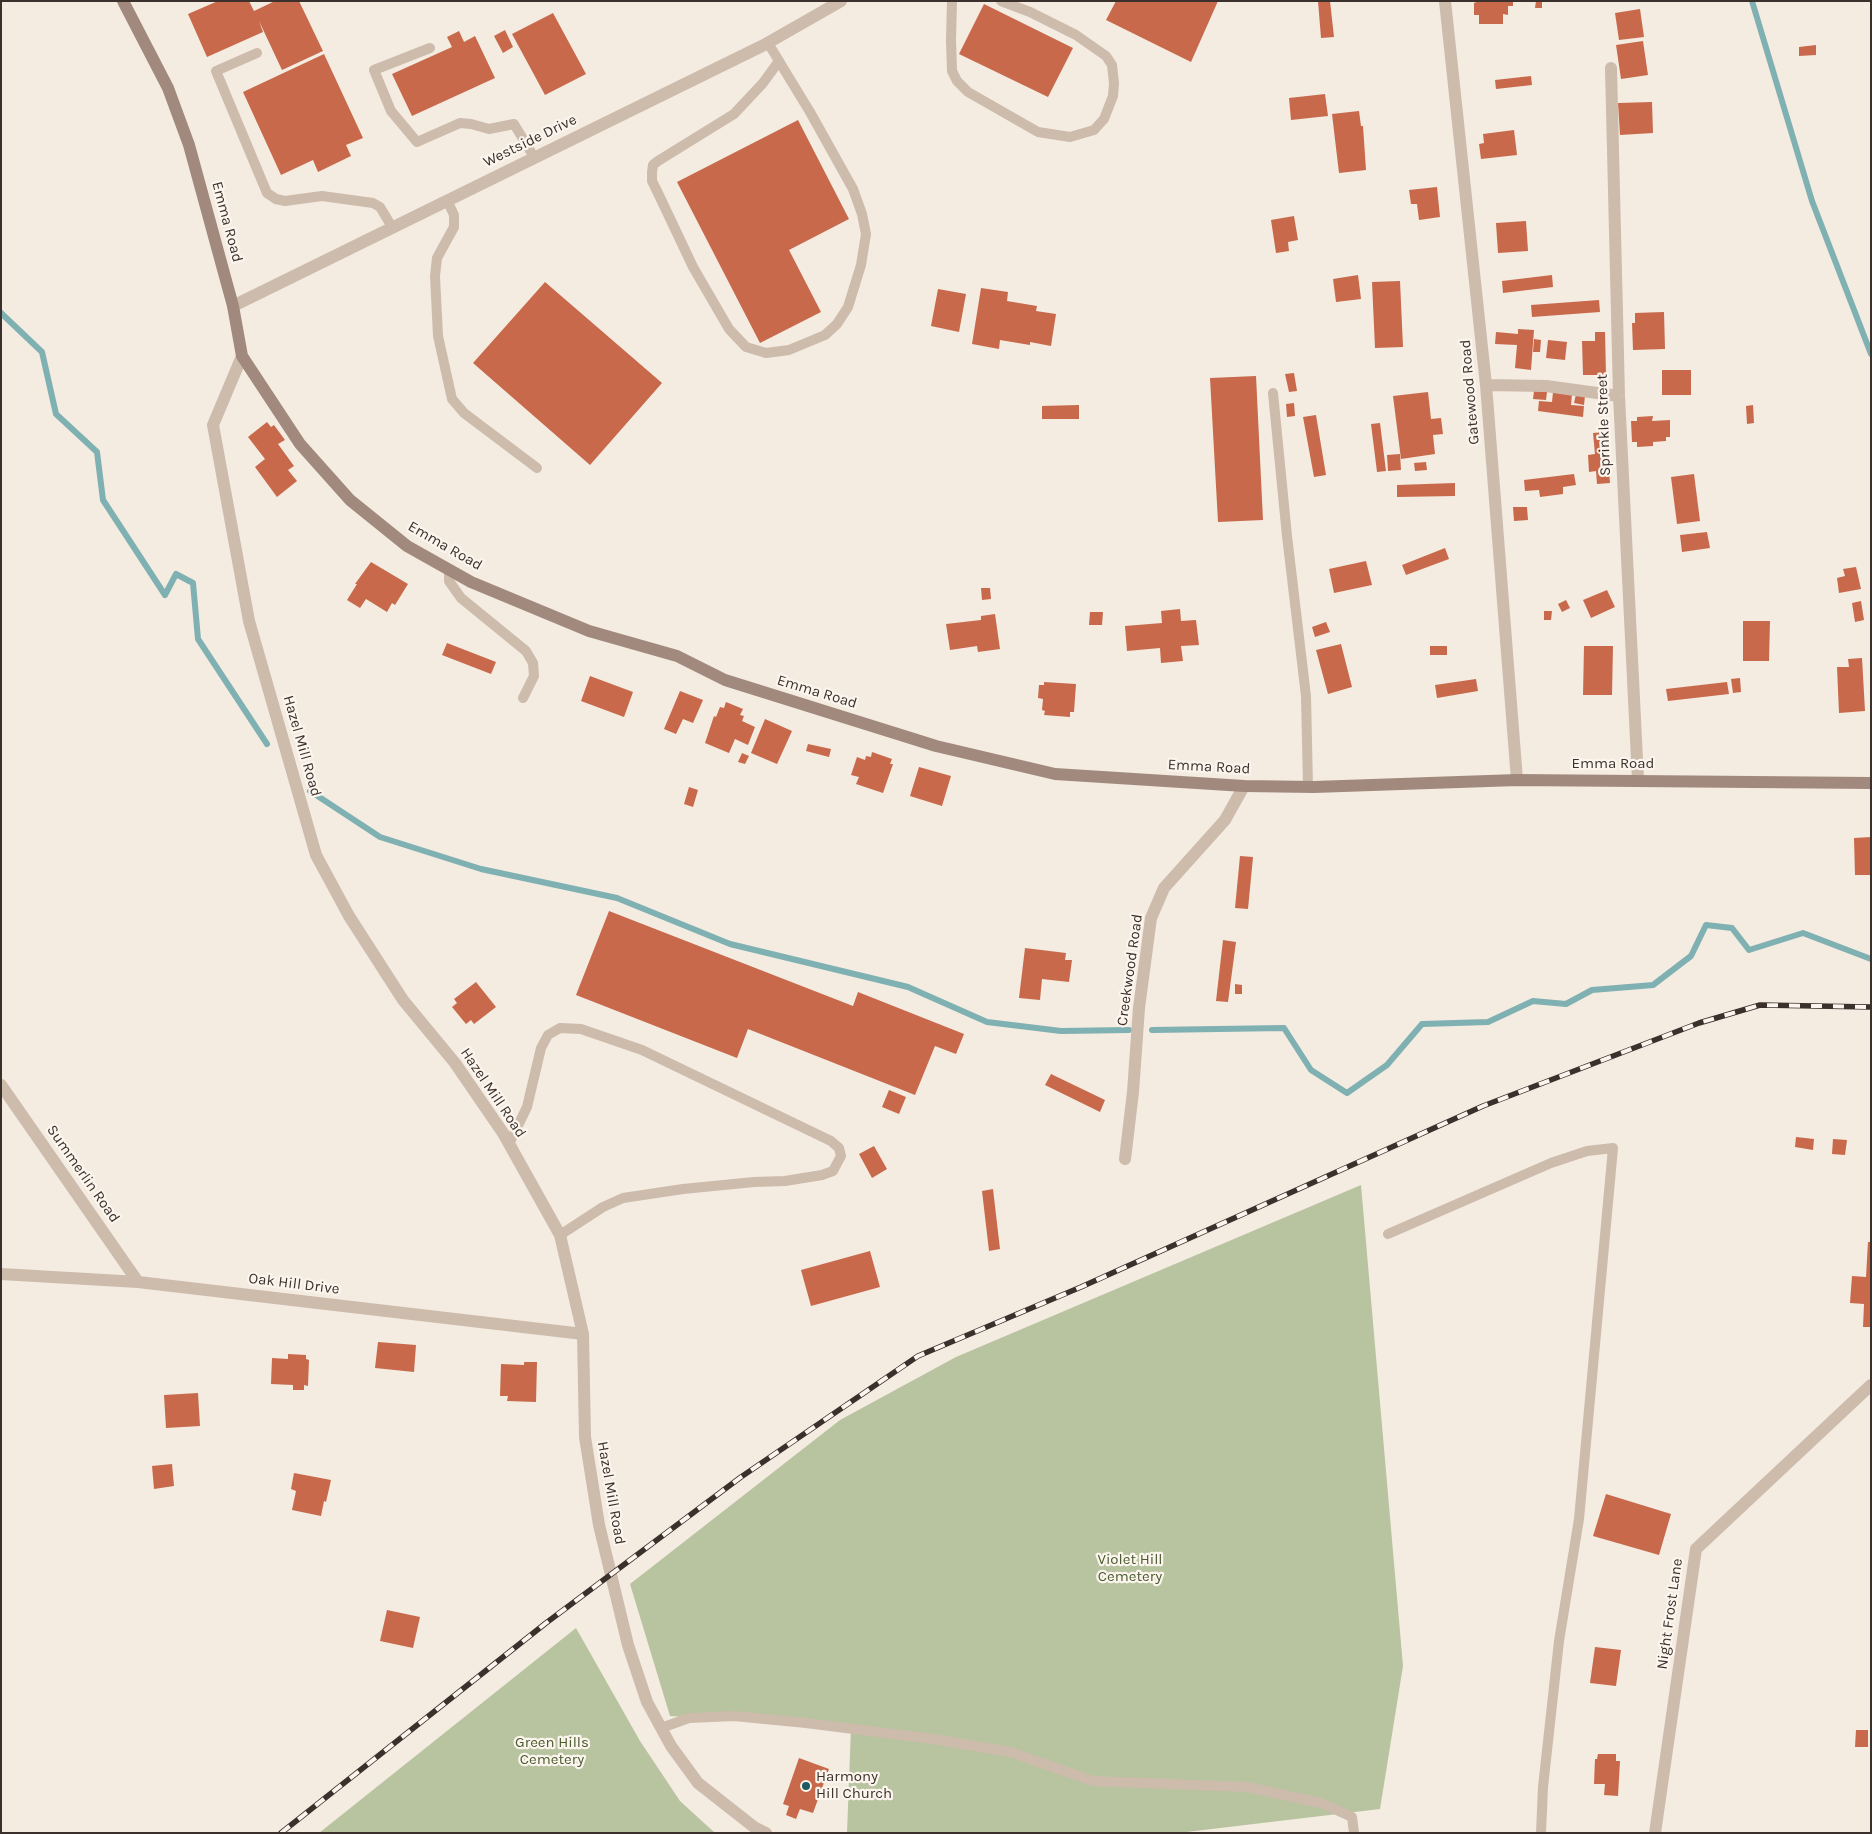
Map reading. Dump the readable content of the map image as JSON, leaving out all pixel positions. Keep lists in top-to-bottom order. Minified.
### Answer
{"streets":{"street":["Westside Drive","Emma Road","Gatewood Road","Sprinkle Street","Hazel Mill Road","Creekwood Road","Summerlin Road","Oak Hill Drive","Night Frost Lane"]},"crossings":[["Westside Drive","Emma Road"],["Emma Road","Gatewood Road"],["Emma Road","Sprinkle Street"],["Emma Road","Hazel Mill Road"],["Emma Road","Creekwood Road"],["Hazel Mill Road","Oak Hill Drive"],["Summerlin Road","Oak Hill Drive"]],"parks":["Violet Hill Cemetery","Green Hills Cemetery"],"places":["Harmony Hill Church"]}
